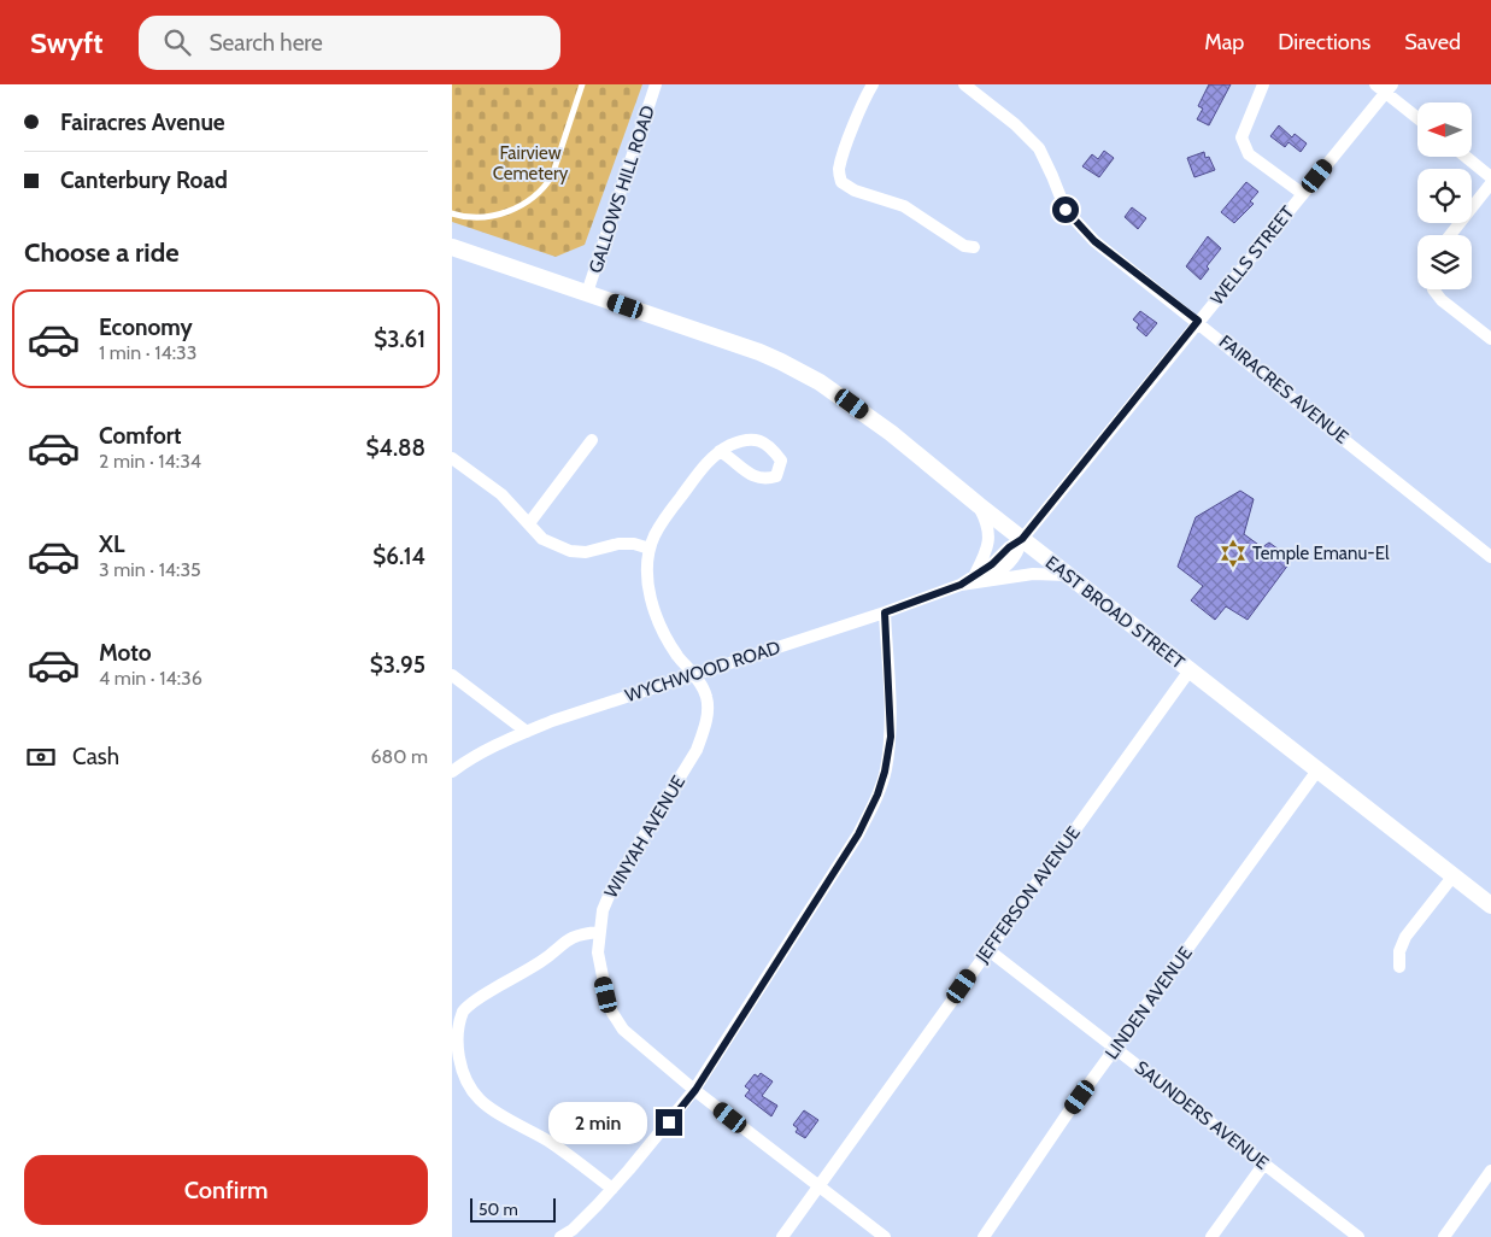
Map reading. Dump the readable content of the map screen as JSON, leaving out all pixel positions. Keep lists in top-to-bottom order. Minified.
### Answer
{"streets":{"street":["GALLOWS HILL ROAD","WELLS STREET","FAIRACRES AVENUE","EAST BROAD STREET","WYCHWOOD ROAD","WINYAH AVENUE","JEFFERSON AVENUE","LINDEN AVENUE","SAUNDERS AVENUE"]},"crossings":[["GALLOWS HILL ROAD","EAST BROAD STREET"],["WELLS STREET","FAIRACRES AVENUE"],["WELLS STREET","EAST BROAD STREET"],["WELLS STREET","WYCHWOOD ROAD"],["EAST BROAD STREET","WYCHWOOD ROAD"],["EAST BROAD STREET","JEFFERSON AVENUE"],["EAST BROAD STREET","LINDEN AVENUE"],["WYCHWOOD ROAD","WINYAH AVENUE"],["WINYAH AVENUE","JEFFERSON AVENUE"],["JEFFERSON AVENUE","SAUNDERS AVENUE"],["LINDEN AVENUE","SAUNDERS AVENUE"]],"parks":["Fairview Cemetery"],"places":{"synagogue":["Temple Emanu-El"]},"scale_bar":"50 m","north":"left","page":{"header":"Swyft","search":"Search here","nav":["Map","Directions","Saved"],"banner":["Fairacres Avenue","Canterbury Road"],"heading":"Choose a ride","list":[{"name":"Economy","note":"1 min · 14:33","value":"$3.61"},{"name":"Comfort","note":"2 min · 14:34","value":"$4.88"},{"name":"XL","note":"3 min · 14:35","value":"$6.14"},{"name":"Moto","note":"4 min · 14:36","value":"$3.95"}],"pay":["Cash","680 m"],"bubble":"2 min","buttons":"Confirm","scale":"50 m"}}
